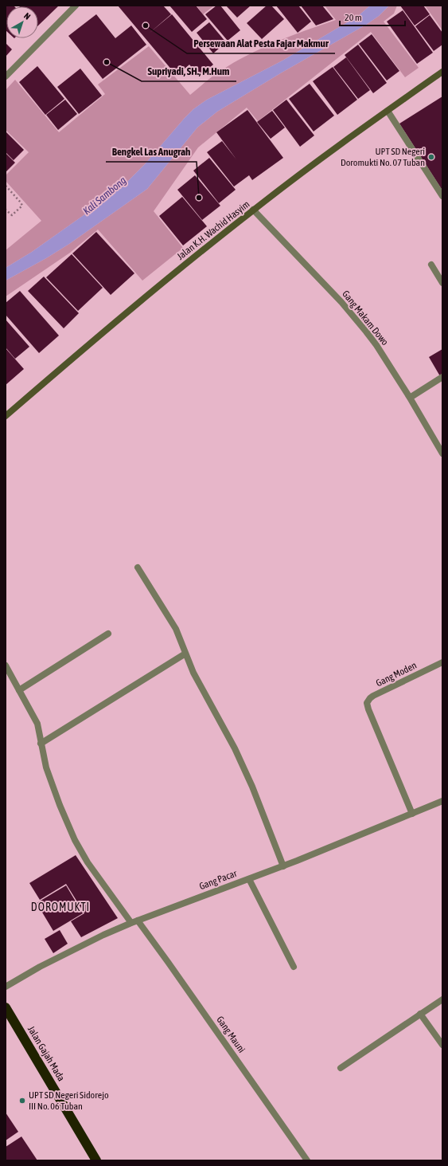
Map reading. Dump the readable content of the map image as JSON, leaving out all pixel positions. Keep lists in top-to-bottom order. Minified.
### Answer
{"streets":{"highway":["Jalan Gajah Mada"],"street":["Jalan K.H. Wachid Hasyim","Gang Makam Dowo","Gang Moden","Gang Pacar","Gang Mauni"]},"crossings":[["Jalan K.H. Wachid Hasyim","Gang Makam Dowo"],["Gang Moden","Gang Pacar"],["Gang Pacar","Gang Mauni"]],"districts":["DOROMUKTI"],"water":["Kali Sambong"],"places":["Persewaan Alat Pesta Fajar Makmur","Supriyadi, SH., M.Hum","UPT SD Negeri Doromukti No. 07 Tuban","Bengkel Las Anugrah","UPT SD Negeri Sidorejo III No. 06 Tuban"],"scale_bar":"20 m","north":"top right"}
